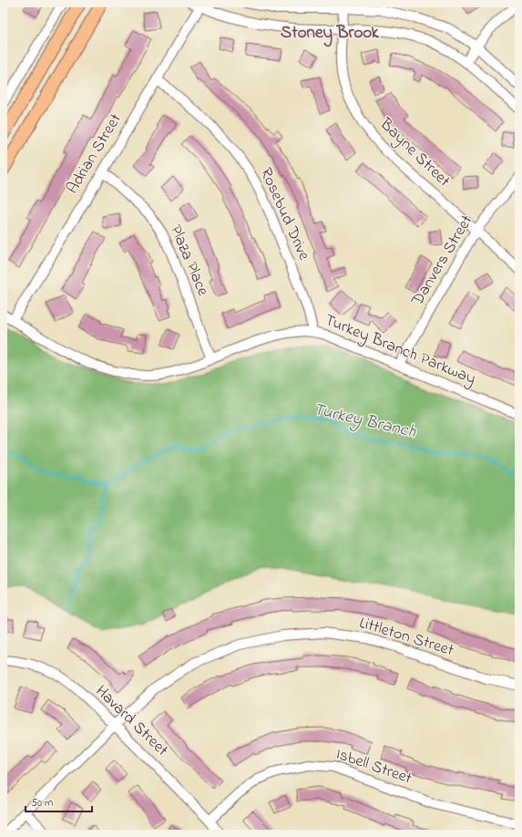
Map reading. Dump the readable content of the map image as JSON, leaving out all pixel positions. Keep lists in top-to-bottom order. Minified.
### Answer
{"streets":{"street":["Bayne Street","Adrian Street","Rosebud Drive","Plaza Place","Danvers Street","Turkey Branch Parkway","Littleton Street","Havard Street","Isbell Street"]},"crossings":[["Bayne Street","Danvers Street"],["Adrian Street","Rosebud Drive"],["Adrian Street","Plaza Place"],["Adrian Street","Turkey Branch Parkway"],["Rosebud Drive","Turkey Branch Parkway"],["Plaza Place","Turkey Branch Parkway"],["Danvers Street","Turkey Branch Parkway"],["Littleton Street","Havard Street"],["Havard Street","Isbell Street"]],"districts":["Stoney Brook"],"water":["Turkey Branch"],"scale_bar":"50 m"}
